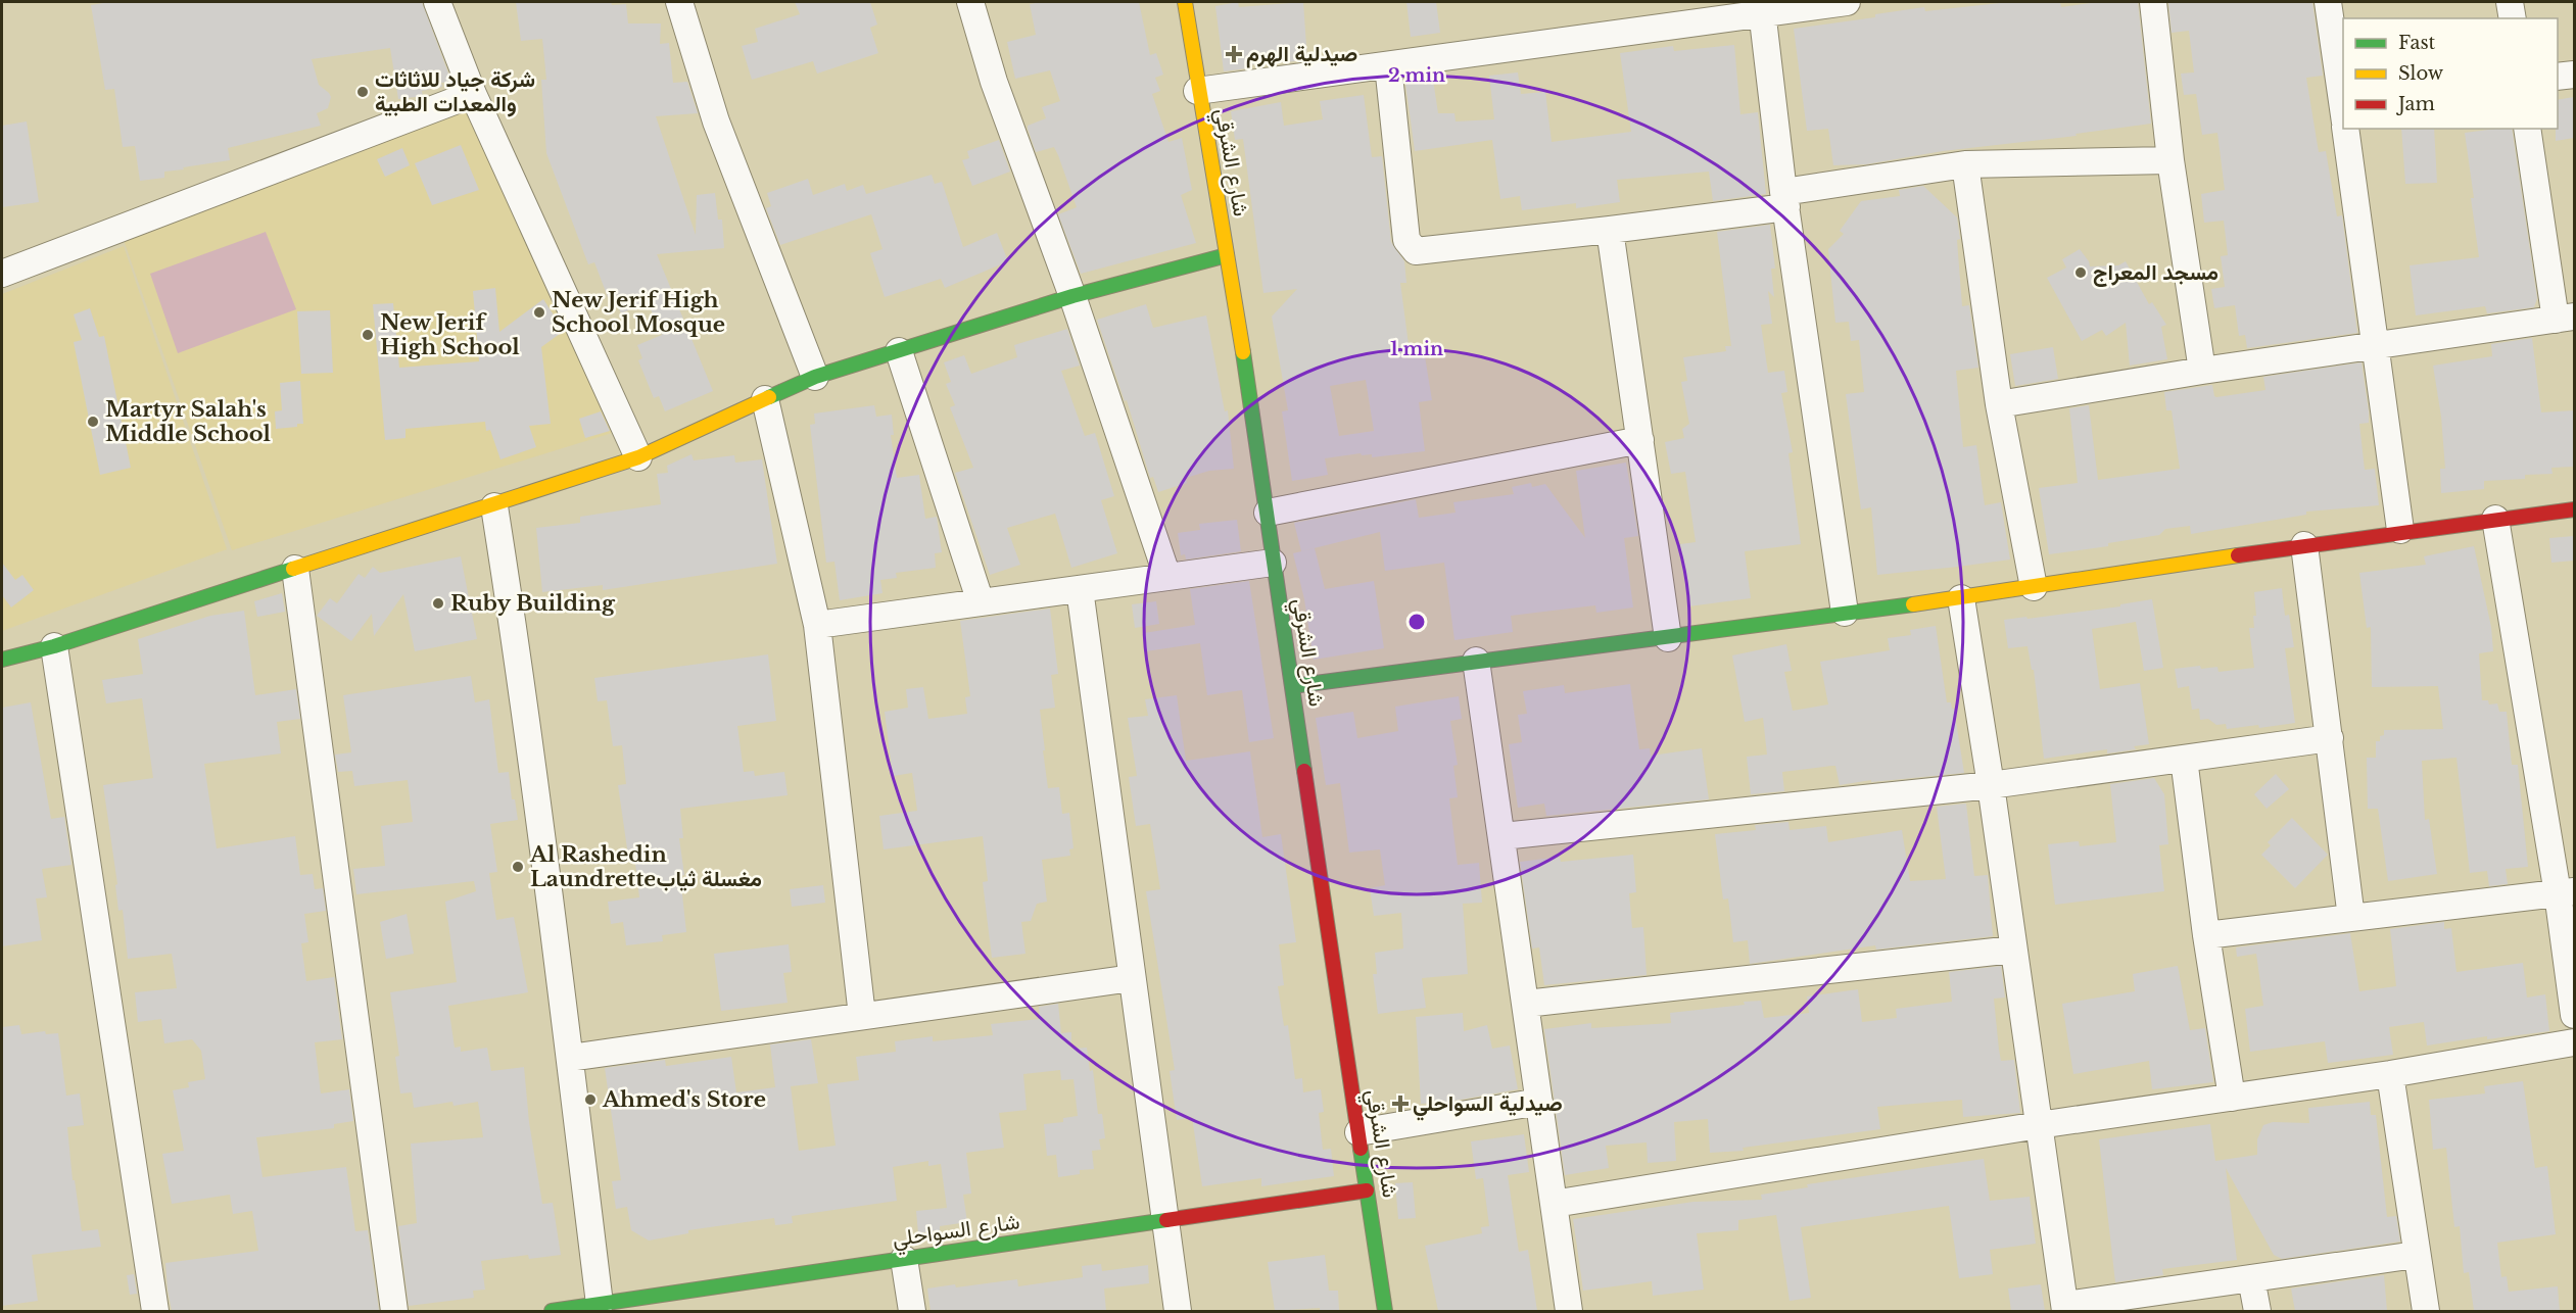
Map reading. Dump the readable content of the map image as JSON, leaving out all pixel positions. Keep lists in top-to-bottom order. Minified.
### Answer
{"streets":{"street":["شارع الشرقي","شارع السواحلي"]},"crossings":[["شارع الشرقي","شارع السواحلي"]],"places":{"health":["صيدلية الهرم","صيدلية السواحلي"],"other":["شركة جياد للاثاثات والمعدات الطبية","مسجد المعراج","New Jerif High School Mosque","New Jerif High School","Martyr Salah's Middle School","Ruby Building","Al Rashedin Laundretteمغسلة ثياب","Ahmed's Store"]},"legend":["Fast","Slow","Jam"],"rings":["2 min","1 min"]}
